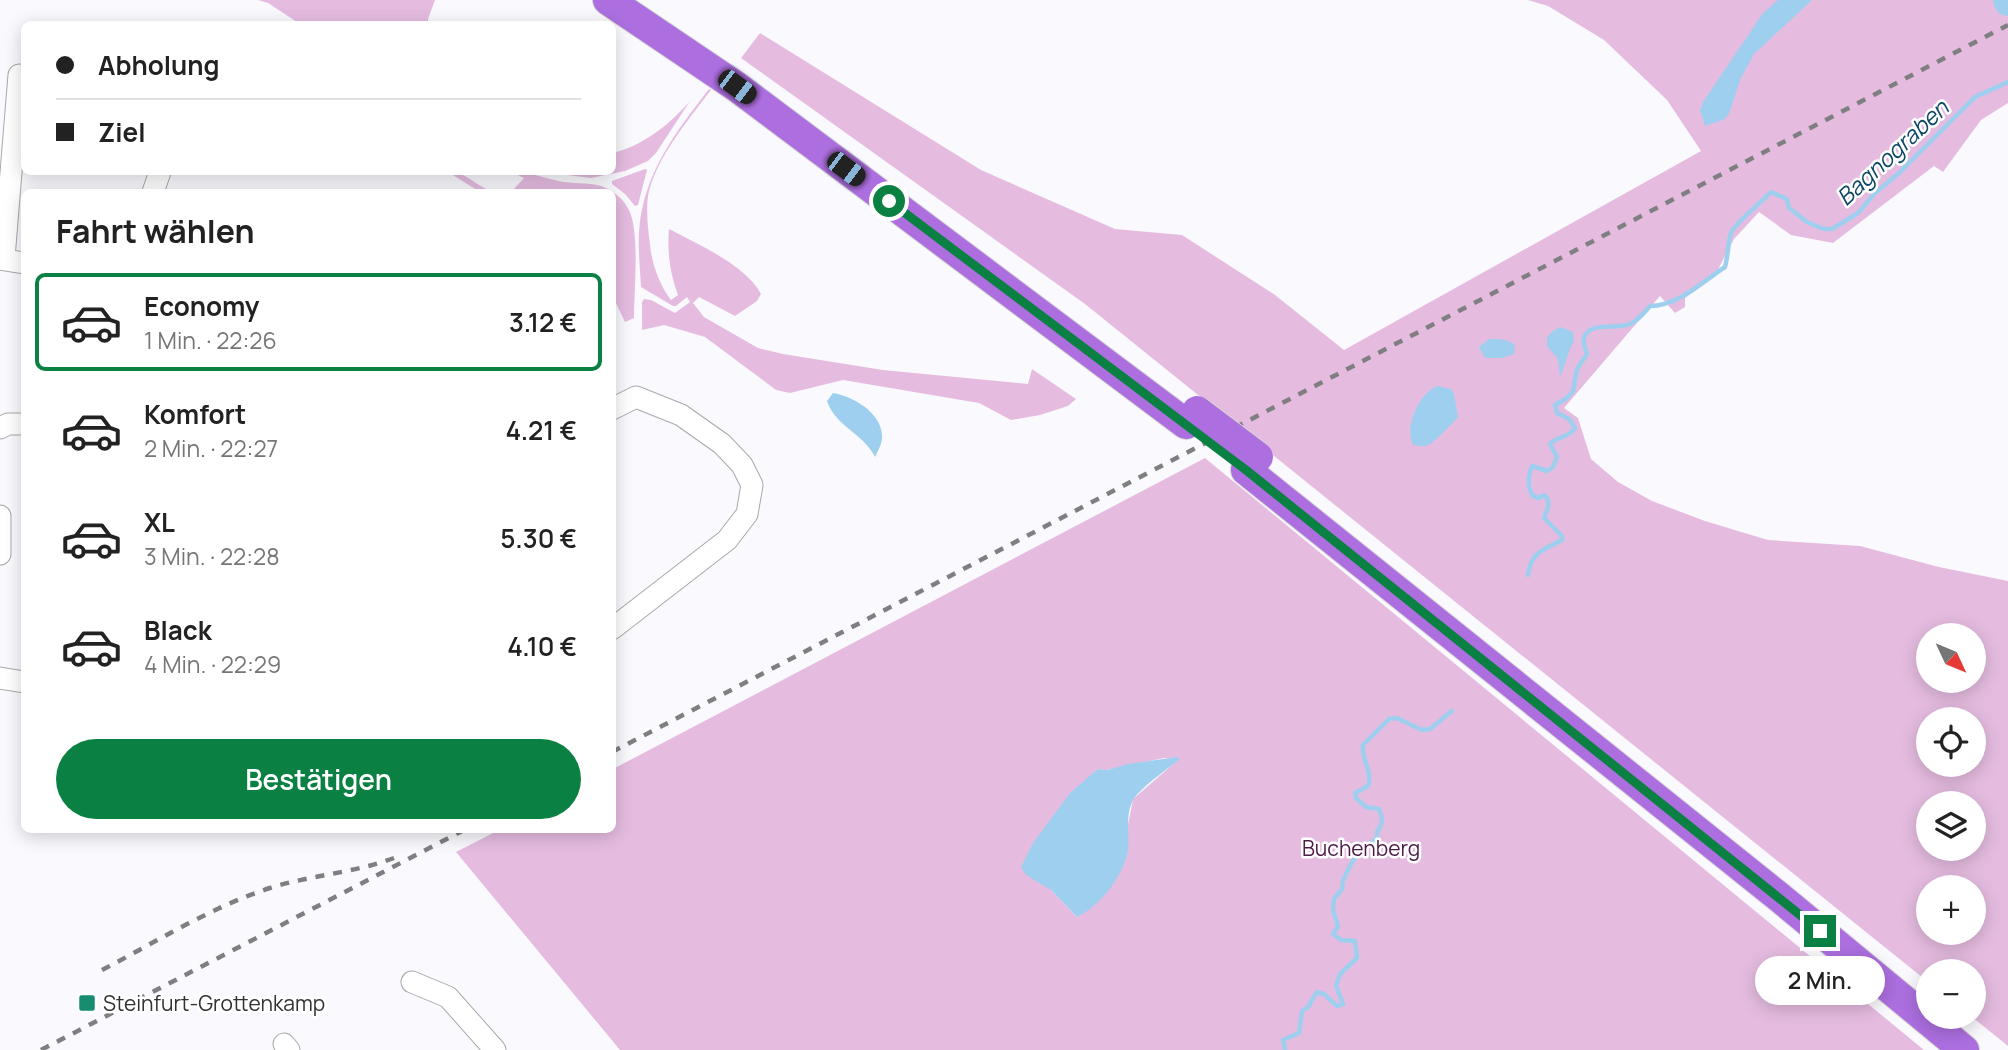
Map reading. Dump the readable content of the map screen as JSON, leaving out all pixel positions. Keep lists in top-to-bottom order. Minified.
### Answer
{"water":["Bagnograben"],"parks":["Buchenberg"],"places":{"transit":["Steinfurt-Grottenkamp"]},"north":"bottom right","page":{"banner":["Abholung","Ziel"],"heading":"Fahrt wählen","list":[{"name":"Economy","note":"1 Min. · 22:26","value":"3.12 €"},{"name":"Komfort","note":"2 Min. · 22:27","value":"4.21 €"},{"name":"XL","note":"3 Min. · 22:28","value":"5.30 €"},{"name":"Black","note":"4 Min. · 22:29","value":"4.10 €"}],"map_buttons":["+","−"],"buttons":"Bestätigen","bubble":"2 Min."}}
